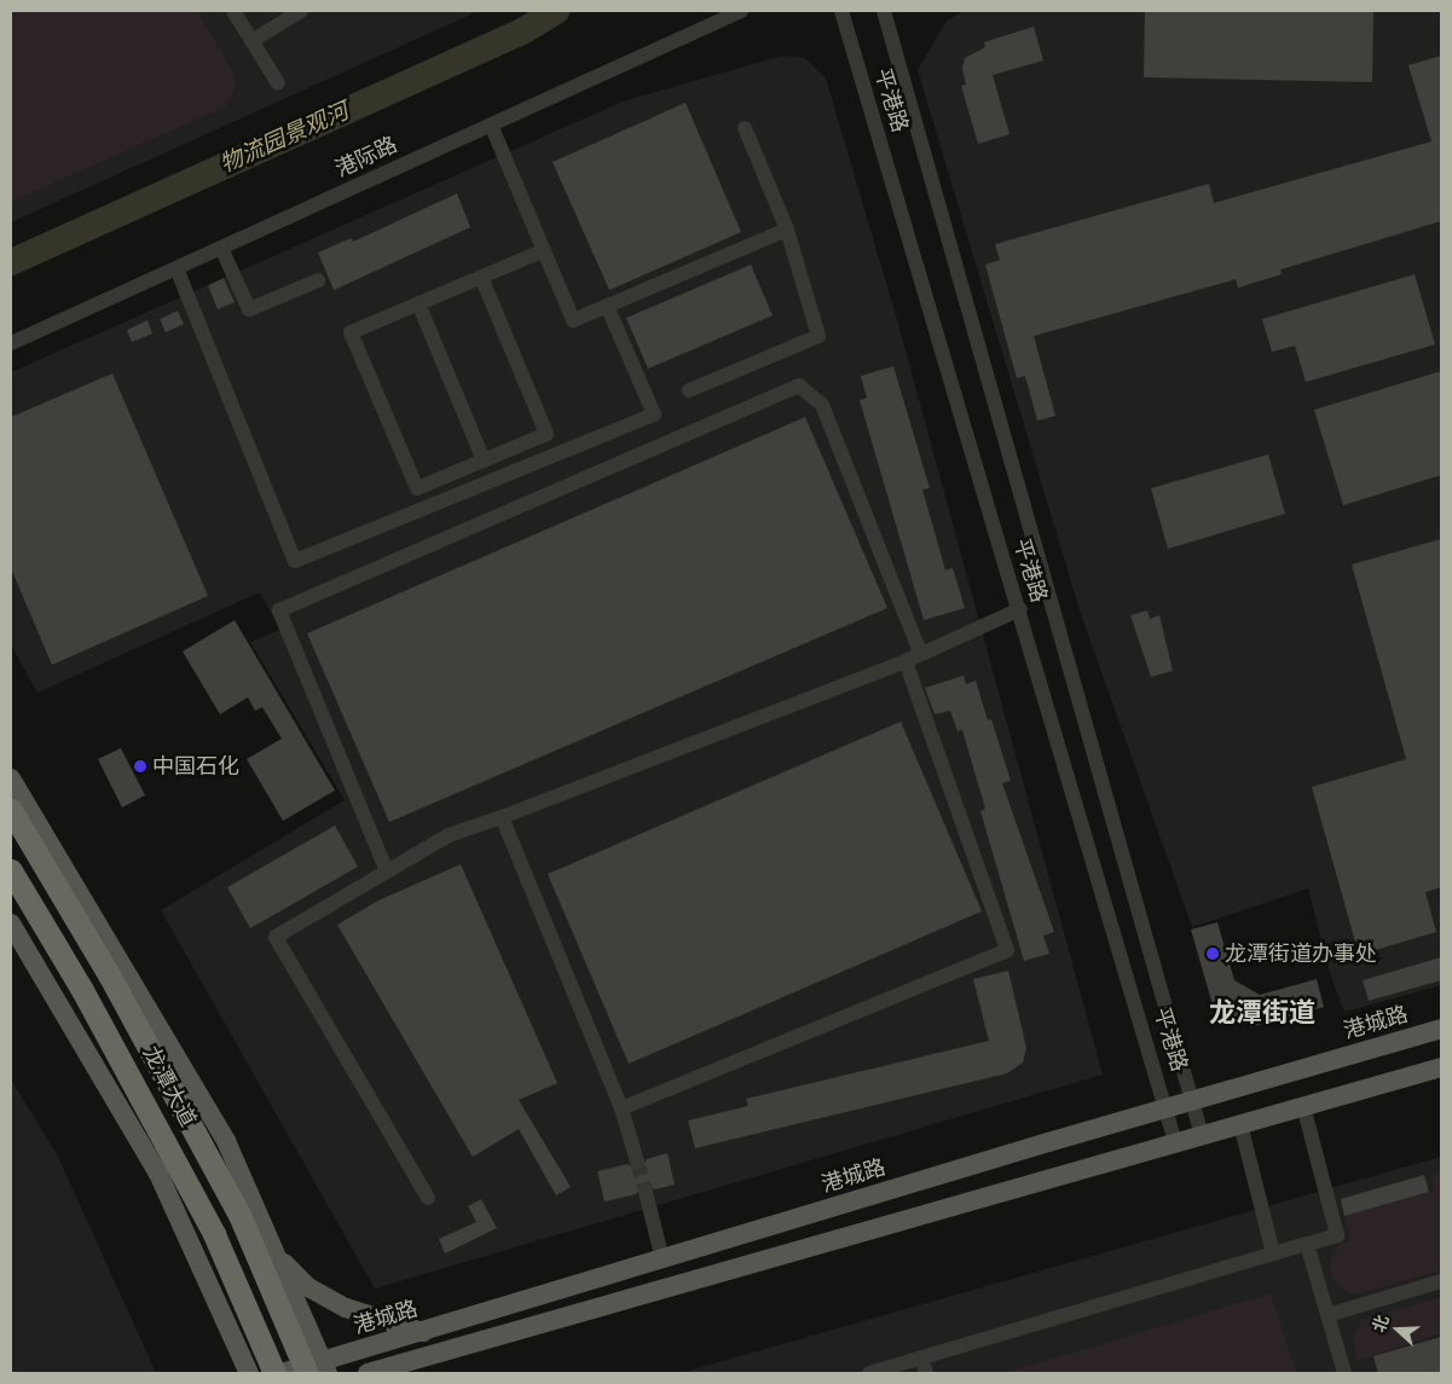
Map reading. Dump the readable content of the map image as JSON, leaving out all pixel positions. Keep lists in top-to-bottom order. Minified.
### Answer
{"streets":{"highway":["龙潭大道"],"main road":["港城路"],"street":["平港路","港际路"]},"crossings":[["平港路","港城路"],["港城路","龙潭大道"]],"districts":["龙潭街道"],"water":["物流园景观河"],"places":["中国石化","龙潭街道办事处"],"north":"left"}
